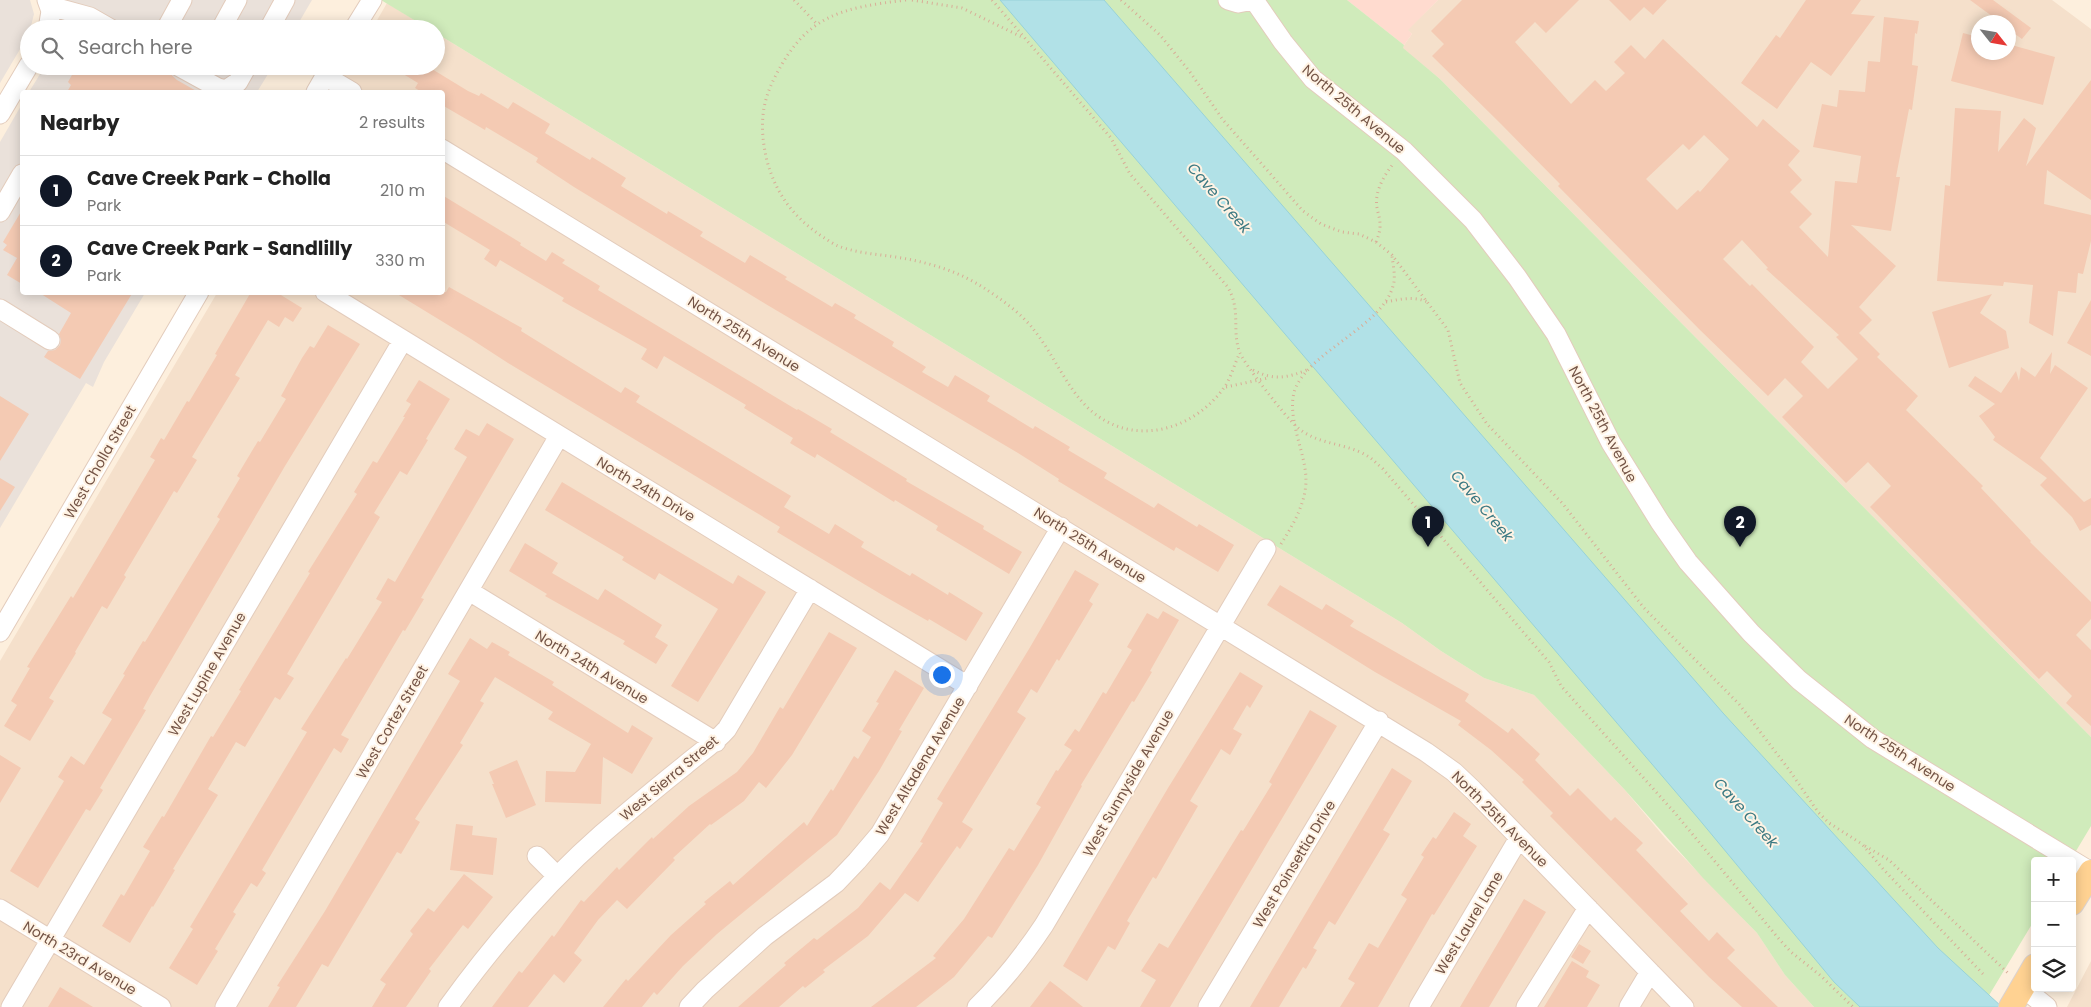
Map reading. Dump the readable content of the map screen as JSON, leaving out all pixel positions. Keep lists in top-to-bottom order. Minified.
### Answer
{"streets":{"street":["North 25th Avenue","West Cholla Street","North 24th Drive","North 24th Avenue","West Lupine Avenue","West Cortez Street","West Altadena Avenue","West Sierra Street","West Sunnyside Avenue","West Poinsettia Drive","West Laurel Lane","North 23rd Avenue"]},"crossings":[["North 25th Avenue","West Altadena Avenue"],["North 25th Avenue","West Sunnyside Avenue"],["North 25th Avenue","West Poinsettia Drive"],["North 25th Avenue","West Laurel Lane"],["North 24th Drive","West Lupine Avenue"],["North 24th Drive","West Cortez Street"],["North 24th Drive","West Altadena Avenue"],["North 24th Drive","West Sierra Street"],["North 24th Avenue","West Cortez Street"],["North 24th Avenue","West Sierra Street"],["West Lupine Avenue","North 23rd Avenue"]],"water":["Cave Creek"],"north":"bottom right","page":{"search":"Search here","heading":["Nearby","2 results"],"list":[{"mark":"1","name":"Cave Creek Park - Cholla","note":"Park","value":"210 m"},{"mark":"2","name":"Cave Creek Park - Sandlilly","note":"Park","value":"330 m"}],"pins":["1","2"],"map_buttons":["+","−"]}}
